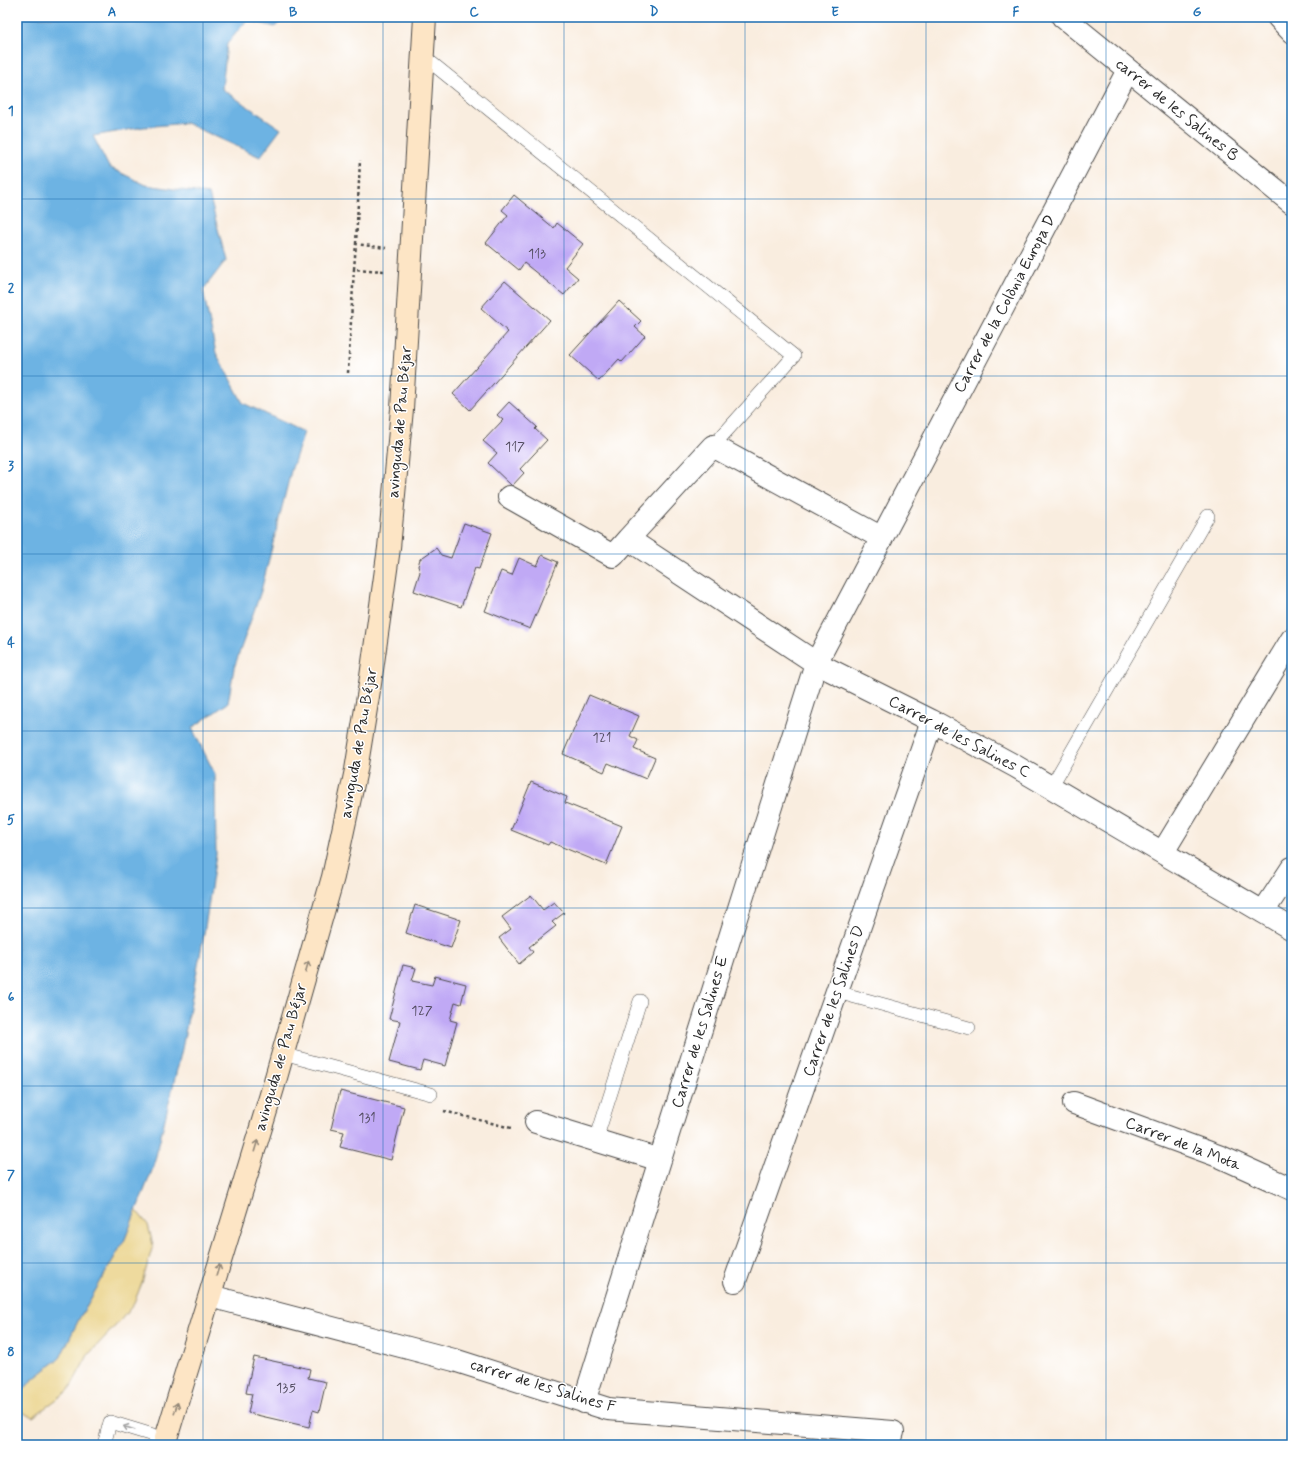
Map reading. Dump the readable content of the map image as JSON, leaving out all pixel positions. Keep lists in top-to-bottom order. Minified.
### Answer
{"streets":{"street":["carrer de les Salines B","Carrer de la Colònia Europa D","avinguda de Pau Béjar","Carrer de les Salines C","Carrer de les Salines D","Carrer de les Salines E","Carrer de la Mota","carrer de les Salines F"]},"crossings":[["carrer de les Salines B","Carrer de la Colònia Europa D"],["Carrer de la Colònia Europa D","Carrer de les Salines C"],["Carrer de la Colònia Europa D","Carrer de les Salines E"],["avinguda de Pau Béjar","carrer de les Salines F"],["Carrer de les Salines C","Carrer de les Salines D"],["Carrer de les Salines C","Carrer de les Salines E"],["Carrer de les Salines E","carrer de les Salines F"]],"one_way":["avinguda de Pau Béjar"],"house_numbers":["113","117","121","127","131","135"],"grid":{"columns":["A","B","C","D","E","F","G"],"rows":["1","2","3","4","5","6","7","8"]}}
